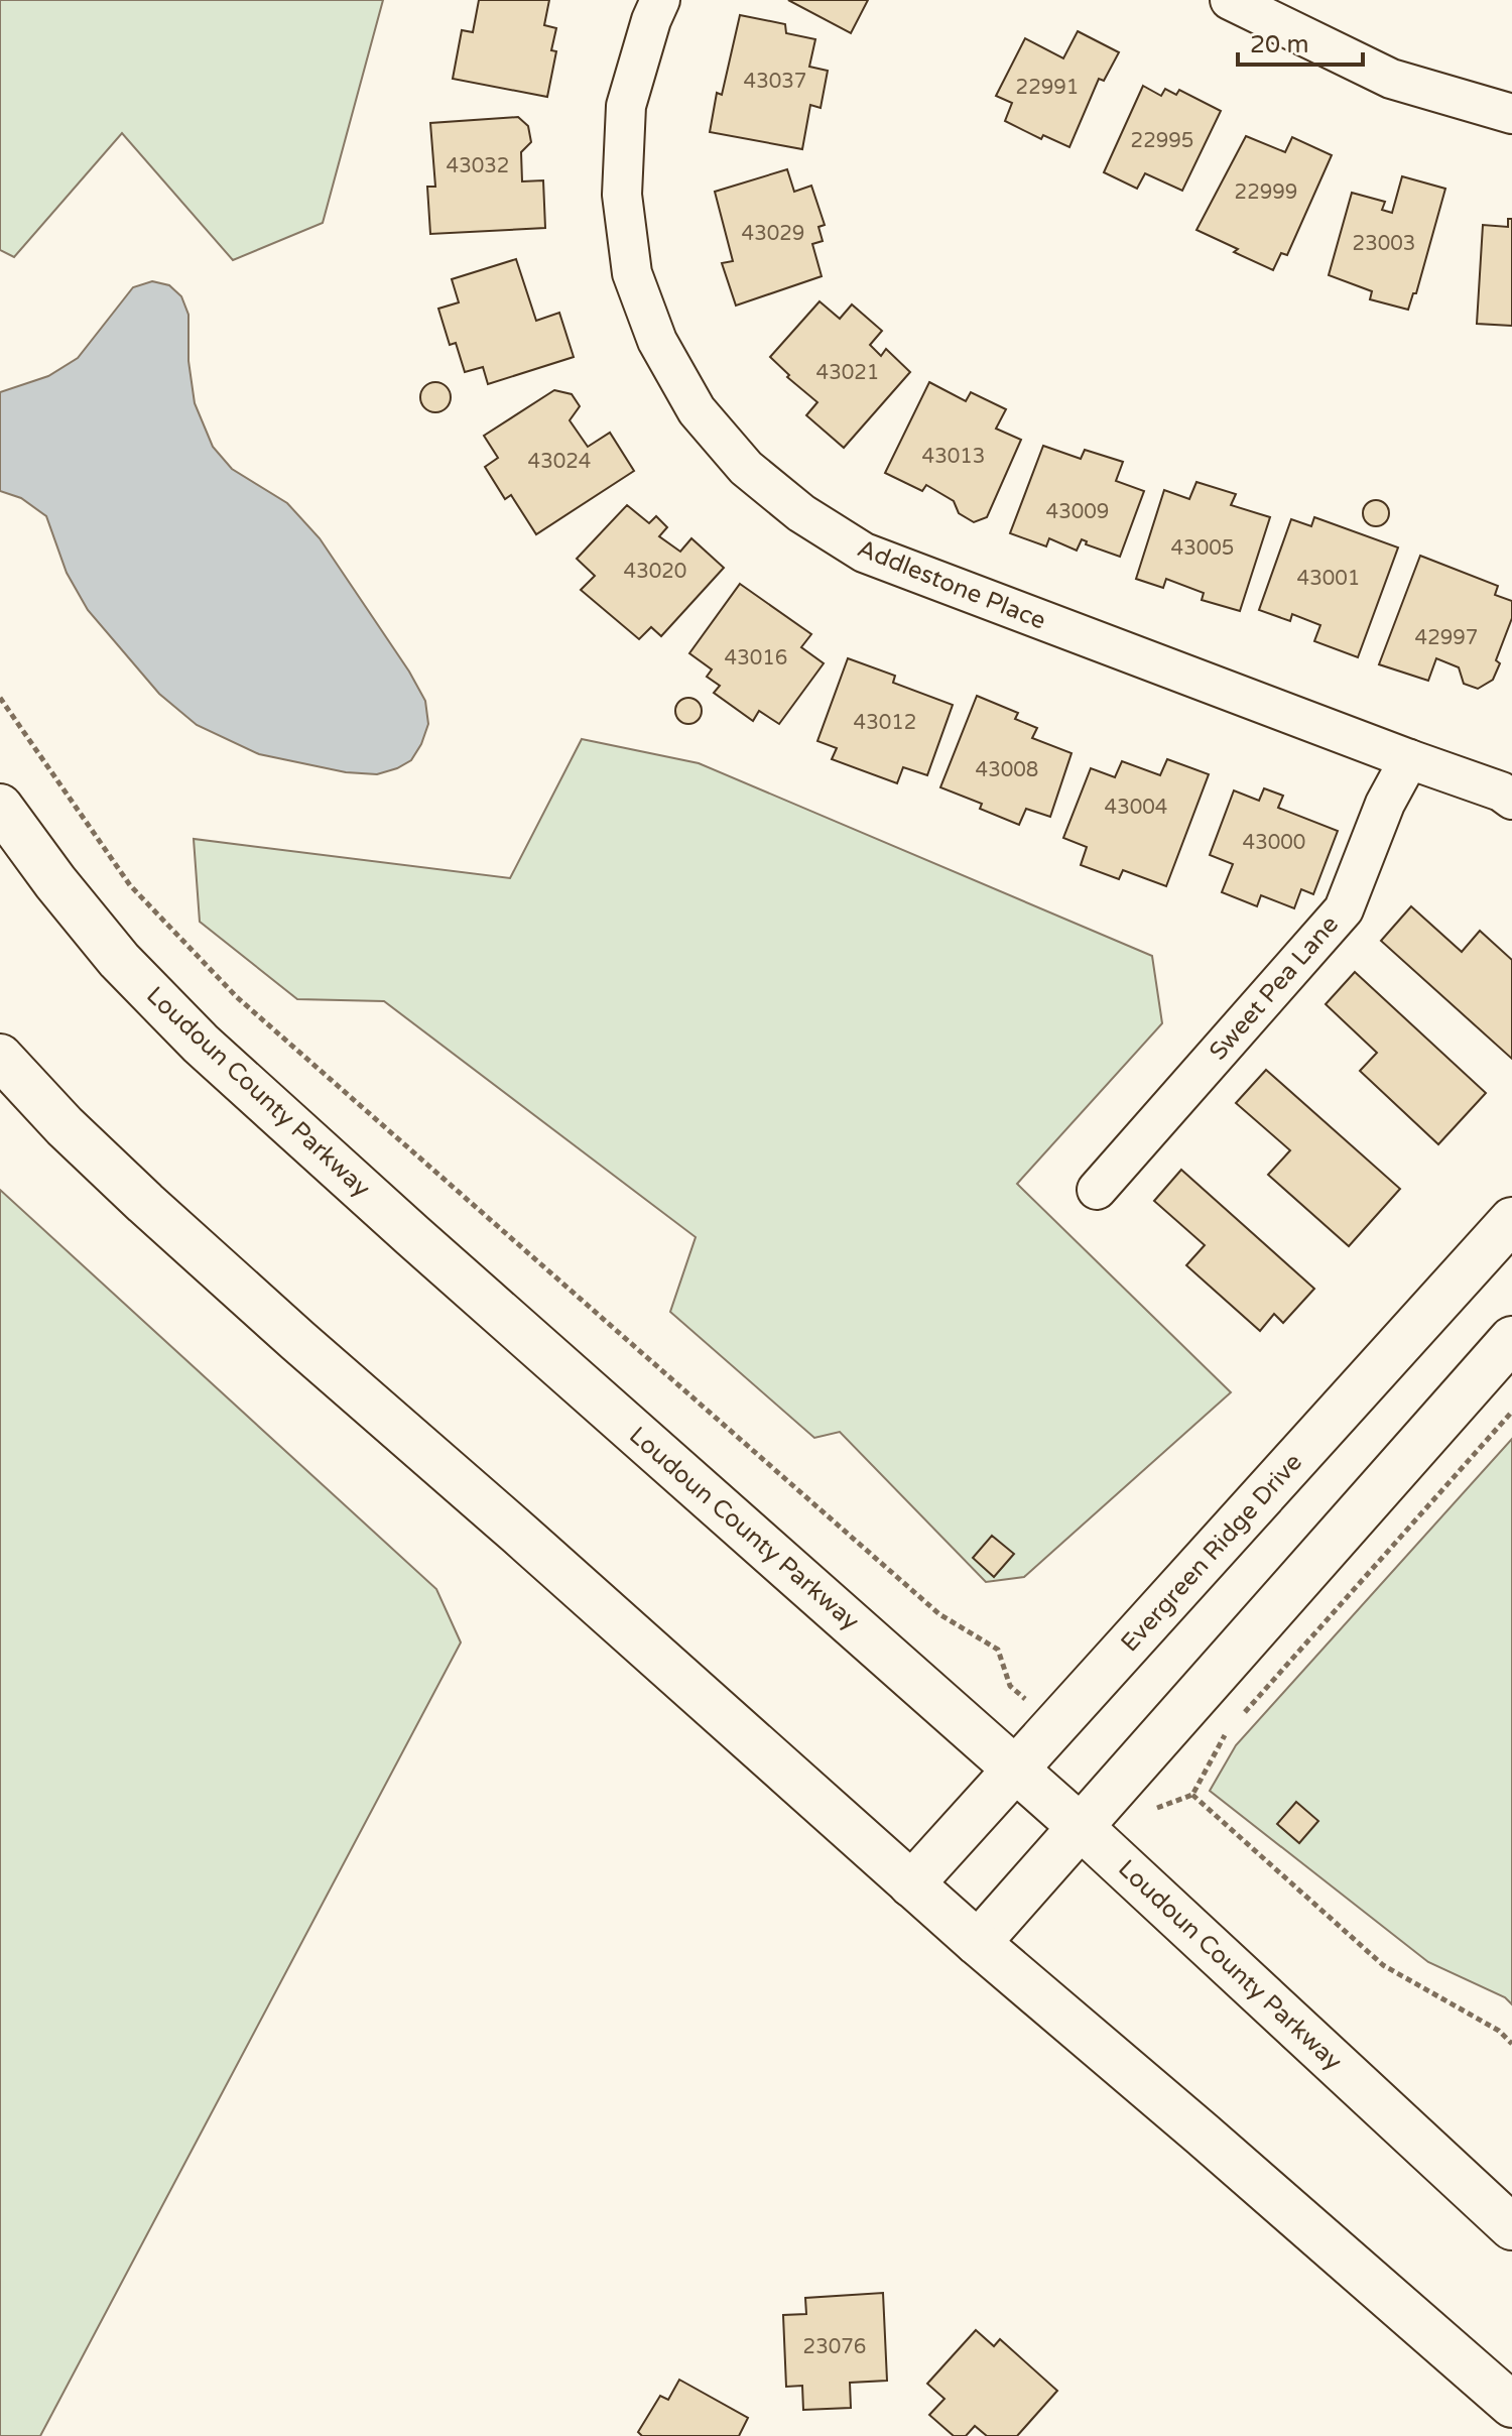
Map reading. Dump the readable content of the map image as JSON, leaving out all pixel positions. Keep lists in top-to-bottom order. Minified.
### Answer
{"streets":{"main road":["Loudoun County Parkway","Evergreen Ridge Drive"],"street":["Addlestone Place","Sweet Pea Lane"]},"crossings":[["Addlestone Place","Sweet Pea Lane"],["Loudoun County Parkway","Evergreen Ridge Drive"]],"house_numbers":["43037","22991","22995","43032","22999","43029","23003","43021","43013","43024","43009","43005","43020","43001","42997","43016","43012","43008","43004","43000","23076"],"scale_bar":"20 m"}
